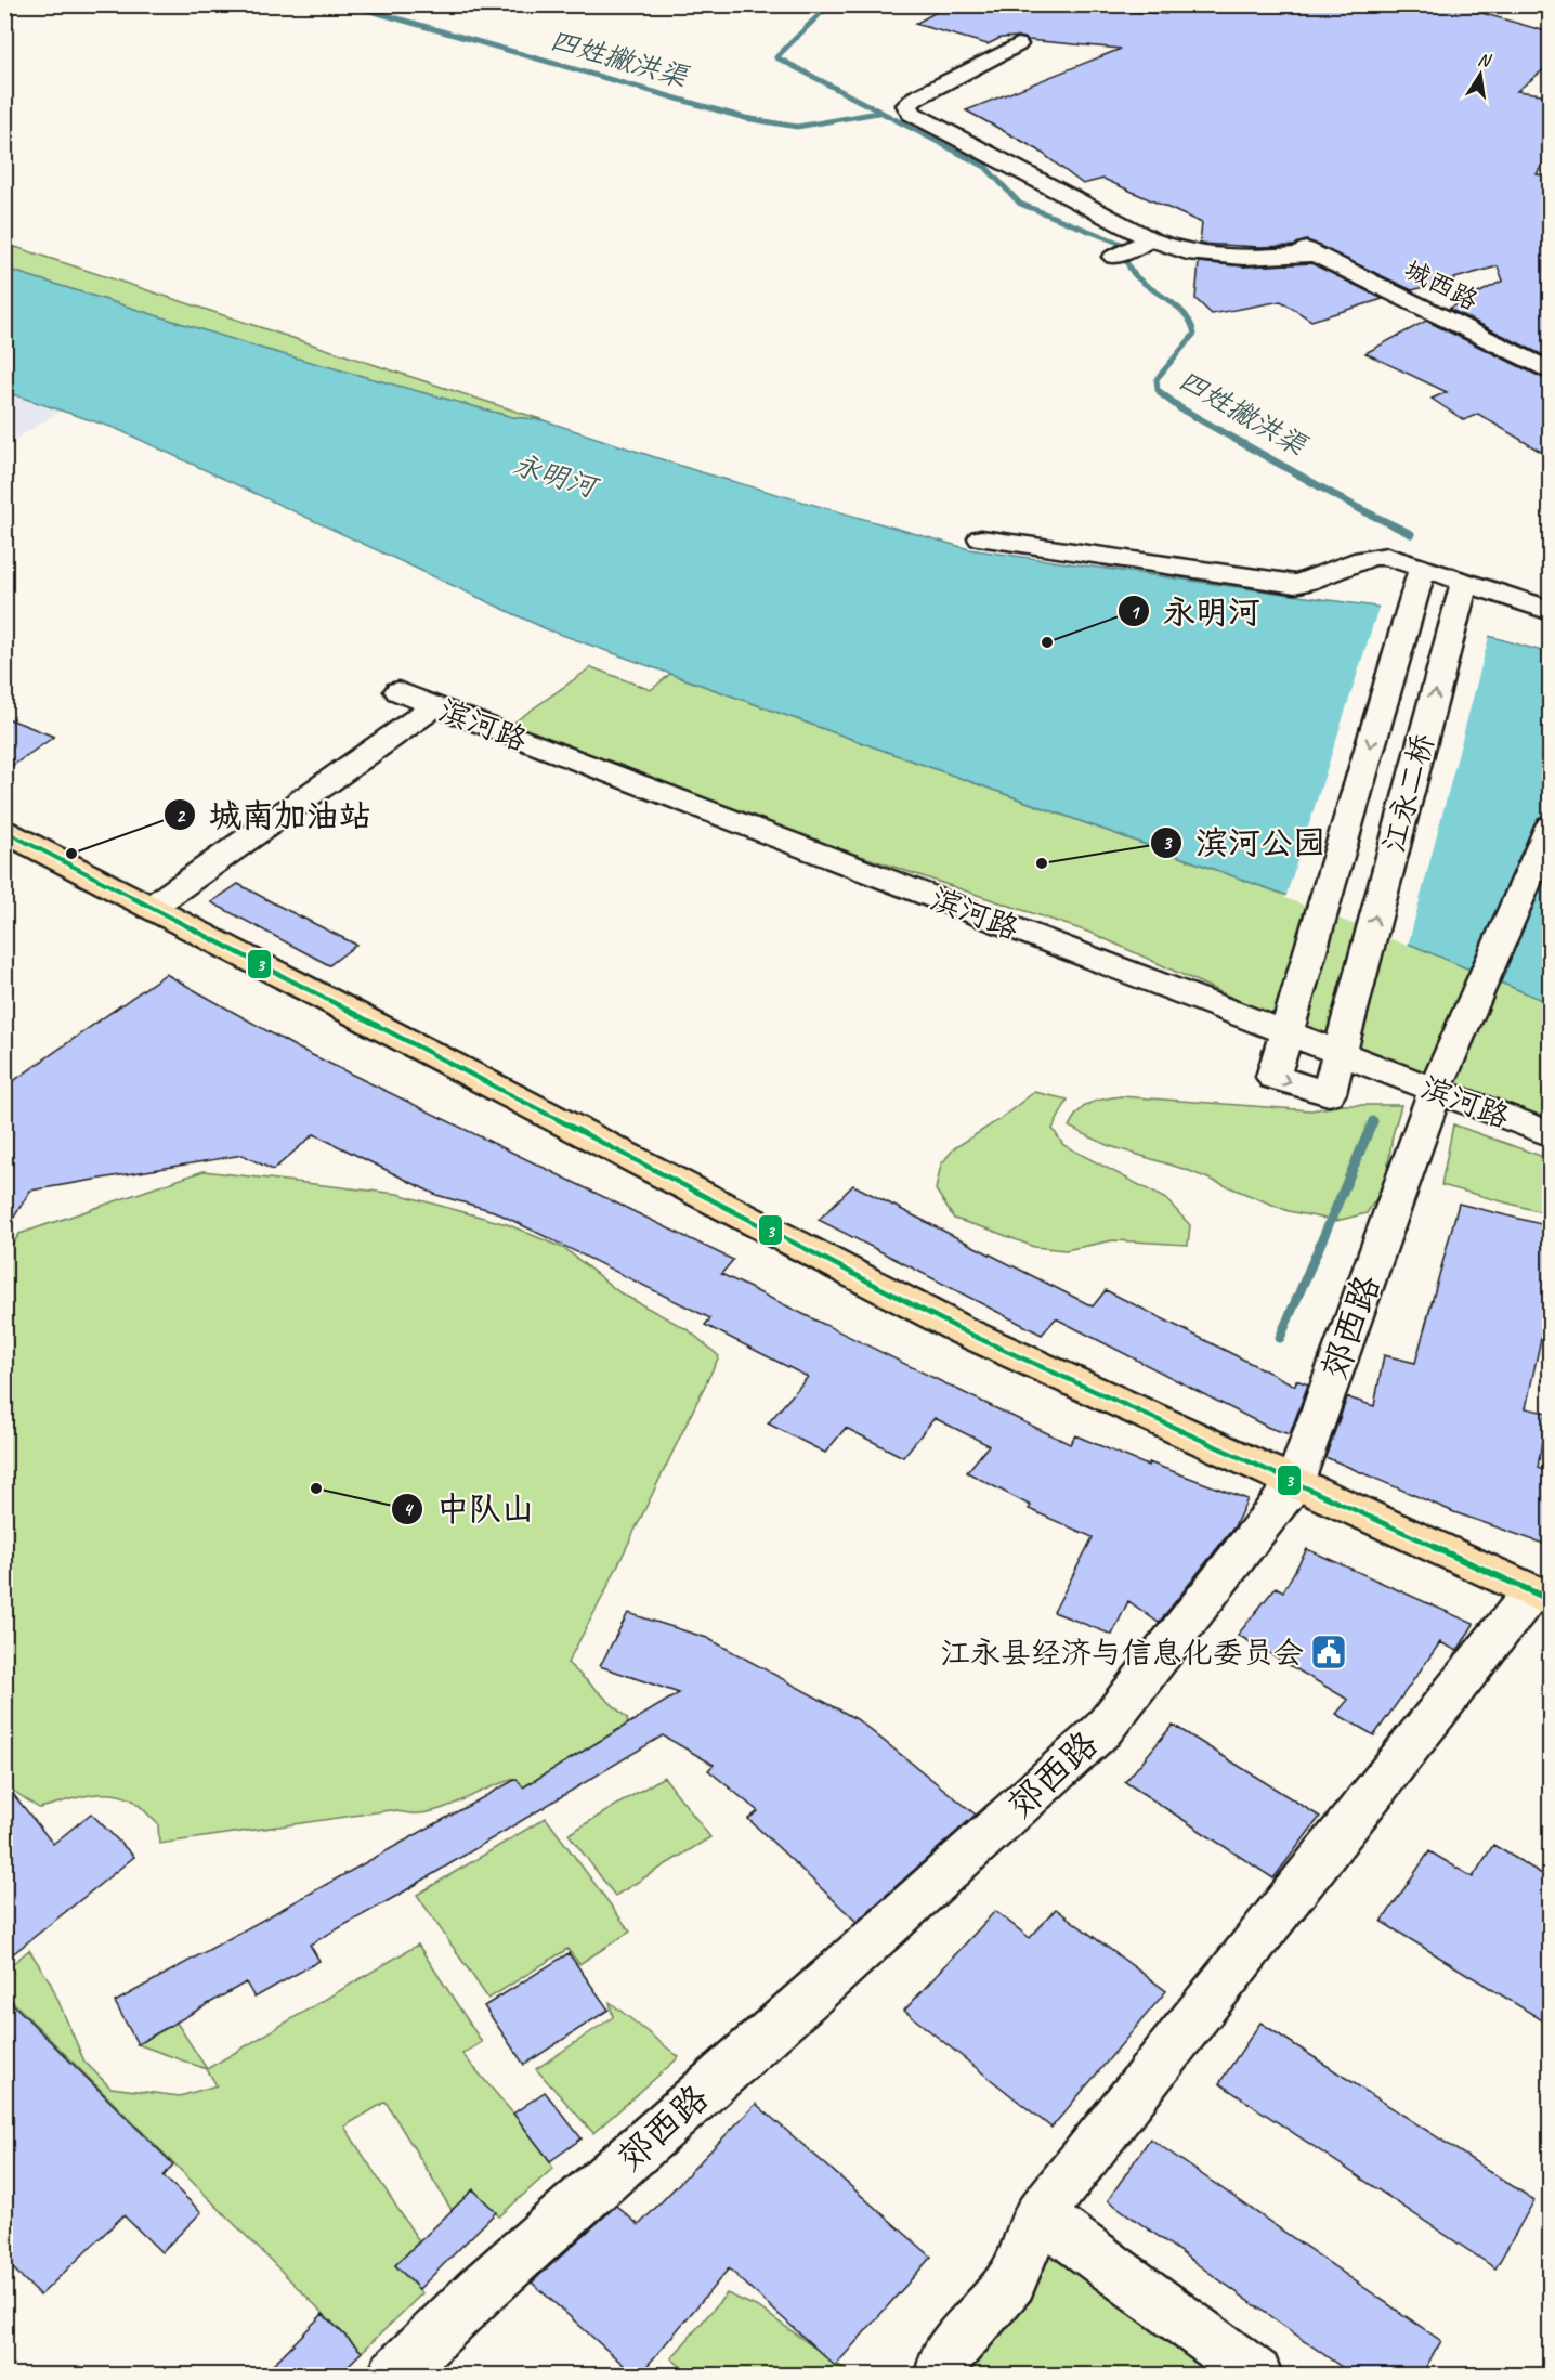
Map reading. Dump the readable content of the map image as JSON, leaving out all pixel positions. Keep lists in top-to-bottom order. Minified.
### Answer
{"streets":{"street":["城西路","滨河路","江永二桥","郊西路"]},"crossings":[["滨河路","江永二桥"],["滨河路","郊西路"]],"water":["四姓撇洪渠","永明河"],"places":{"other":["永明河","城南加油站","滨河公园","中队山"],"public building":["江永县经济与信息化委员会"]},"lines":["transit line 3"],"north":"top"}
